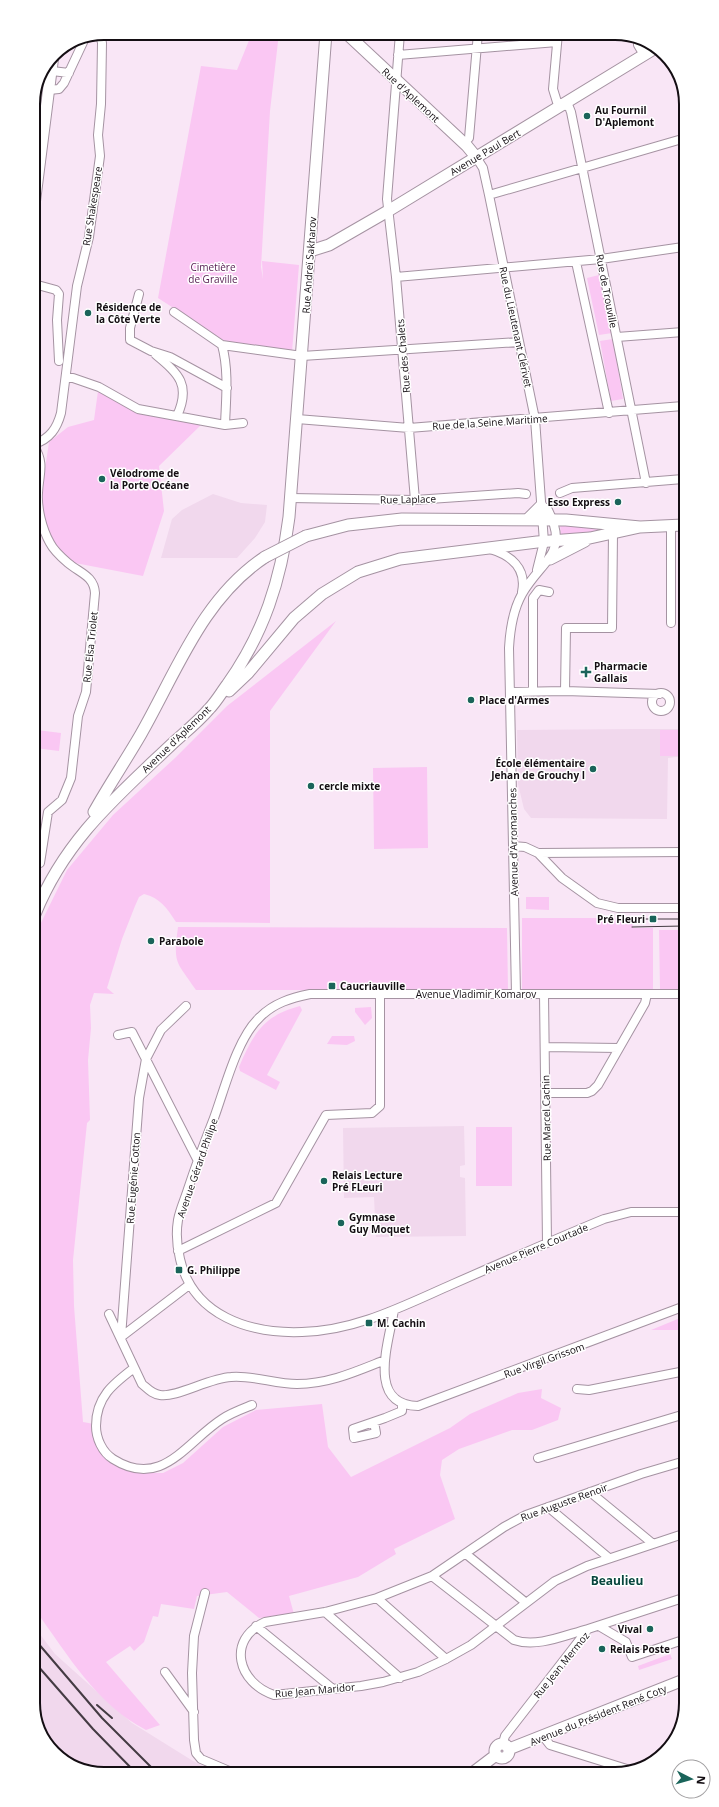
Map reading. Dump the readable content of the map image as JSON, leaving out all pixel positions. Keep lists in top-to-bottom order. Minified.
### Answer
{"streets":{"street":["Rue d'Aplemont","Avenue Paul Bert","Rue Shakespeare","Rue Andreï Sakharov","Rue de Trouville","Rue du Lieutenant Clérivet","Rue des Chalets","Rue de la Seine Maritime","Rue Laplace","Rue Elsa Triolet","Avenue d'Aplemont","Avenue d'Arromanches","Avenue Vladimir Komarov","Rue Marcel Cachin","Avenue Gérard Philipe","Rue Eugénie Cotton","Avenue Pierre Courtade","Rue Virgil Grissom","Rue Auguste Renoir","Rue Jean Mermoz","Rue Jean Maridor","Avenue du Président René Coty"]},"crossings":[["Rue d'Aplemont","Avenue Paul Bert"],["Rue d'Aplemont","Rue du Lieutenant Clérivet"],["Rue d'Aplemont","Rue des Chalets"],["Avenue Paul Bert","Rue Andreï Sakharov"],["Avenue Paul Bert","Rue de Trouville"],["Avenue Paul Bert","Rue du Lieutenant Clérivet"],["Avenue Paul Bert","Rue des Chalets"],["Rue Andreï Sakharov","Rue de la Seine Maritime"],["Rue Andreï Sakharov","Rue Laplace"],["Rue Andreï Sakharov","Avenue d'Aplemont"],["Rue de Trouville","Rue de la Seine Maritime"],["Rue du Lieutenant Clérivet","Rue de la Seine Maritime"],["Rue du Lieutenant Clérivet","Avenue d'Arromanches"],["Rue des Chalets","Rue de la Seine Maritime"],["Rue des Chalets","Rue Laplace"],["Rue Laplace","Avenue d'Aplemont"],["Avenue d'Arromanches","Avenue Vladimir Komarov"],["Avenue Vladimir Komarov","Rue Marcel Cachin"],["Avenue Vladimir Komarov","Avenue Gérard Philipe"],["Rue Marcel Cachin","Avenue Pierre Courtade"],["Avenue Gérard Philipe","Avenue Pierre Courtade"],["Rue Jean Mermoz","Avenue du Président René Coty"]],"districts":["Beaulieu"],"parks":["Cimetière de Graville"],"places":{"other":["Au Fournil D'Aplemont","Résidence de la Côte Verte","Vélodrome de la Porte Océane","Esso Express","Place d'Armes","École élémentaire Jehan de Grouchy I","cercle mixte","Parabole","Relais Lecture Pré FLeuri","Gymnase Guy Moquet","Vival","Relais Poste"],"health":["Pharmacie Gallais"],"transit":["Pré Fleuri","Caucriauville","G. Philippe","M. Cachin"]},"north":"right"}
